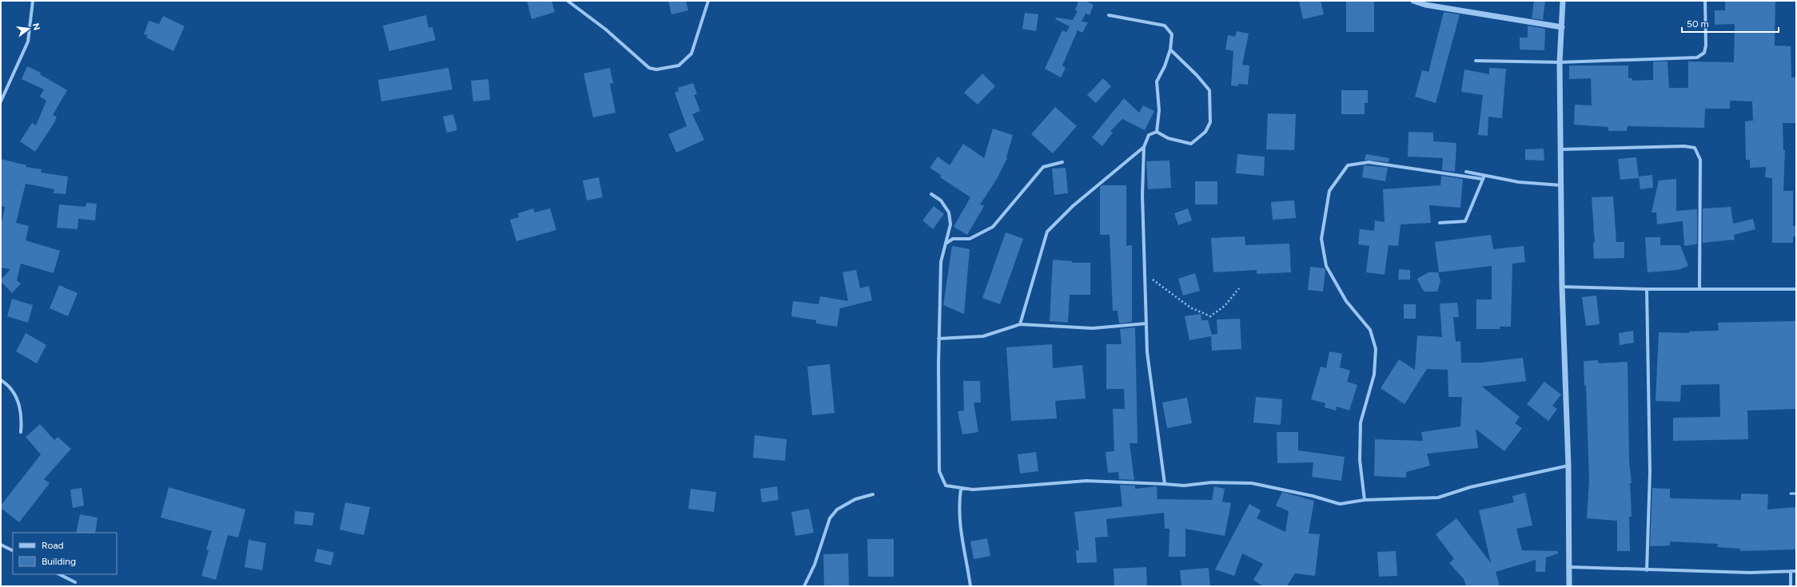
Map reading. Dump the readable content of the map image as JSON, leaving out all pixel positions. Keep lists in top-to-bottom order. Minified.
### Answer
{"legend":["Road","Building"],"scale_bar":"50 m","north":"right"}
